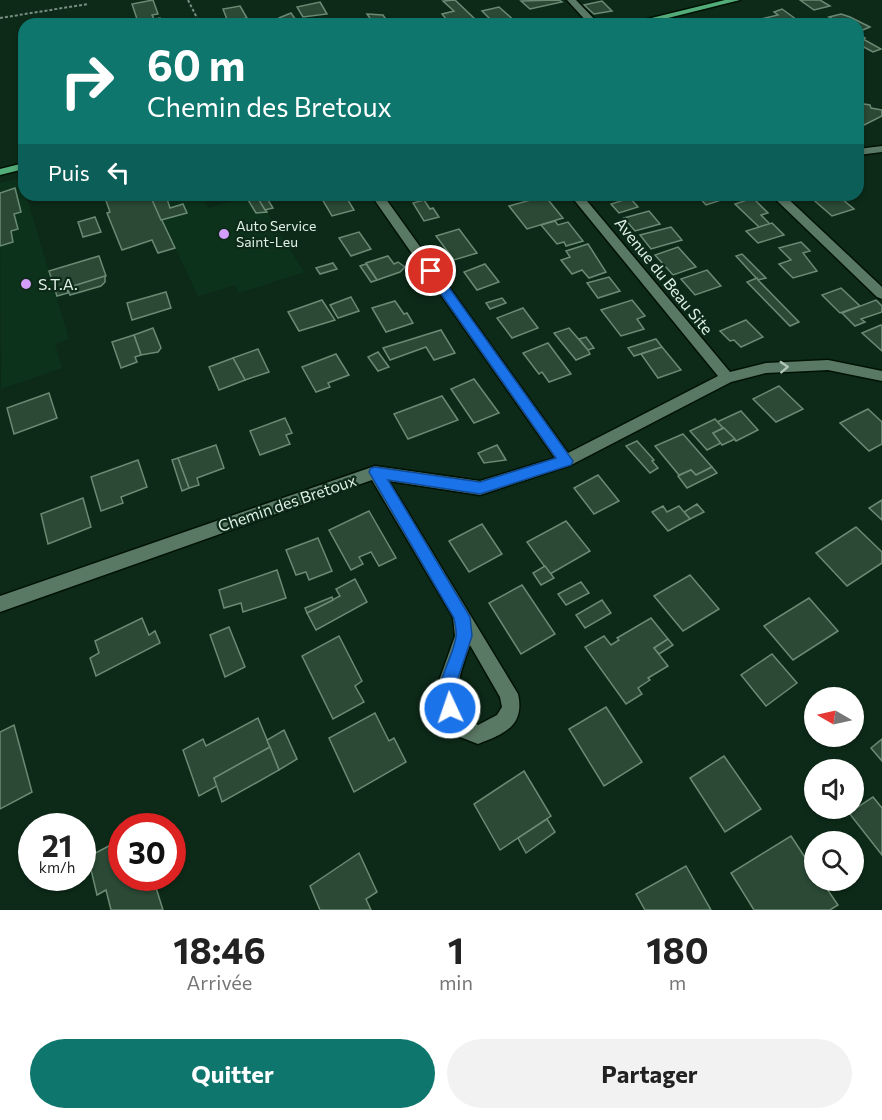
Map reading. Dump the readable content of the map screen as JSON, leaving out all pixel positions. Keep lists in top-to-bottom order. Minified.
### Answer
{"streets":{"street":["Avenue du Beau Site","Chemin des Bretoux"]},"crossings":[["Avenue du Beau Site","Chemin des Bretoux"]],"places":["Auto Service Saint-Leu","S.T.A."],"north":"left","page":{"turn":["60 m","Chemin des Bretoux"],"then":"Puis","speed":"21 km/h","limit":"30","eta":["18:46","Arrivée","1","min","180","m"],"buttons":["Quitter","Partager"]}}
